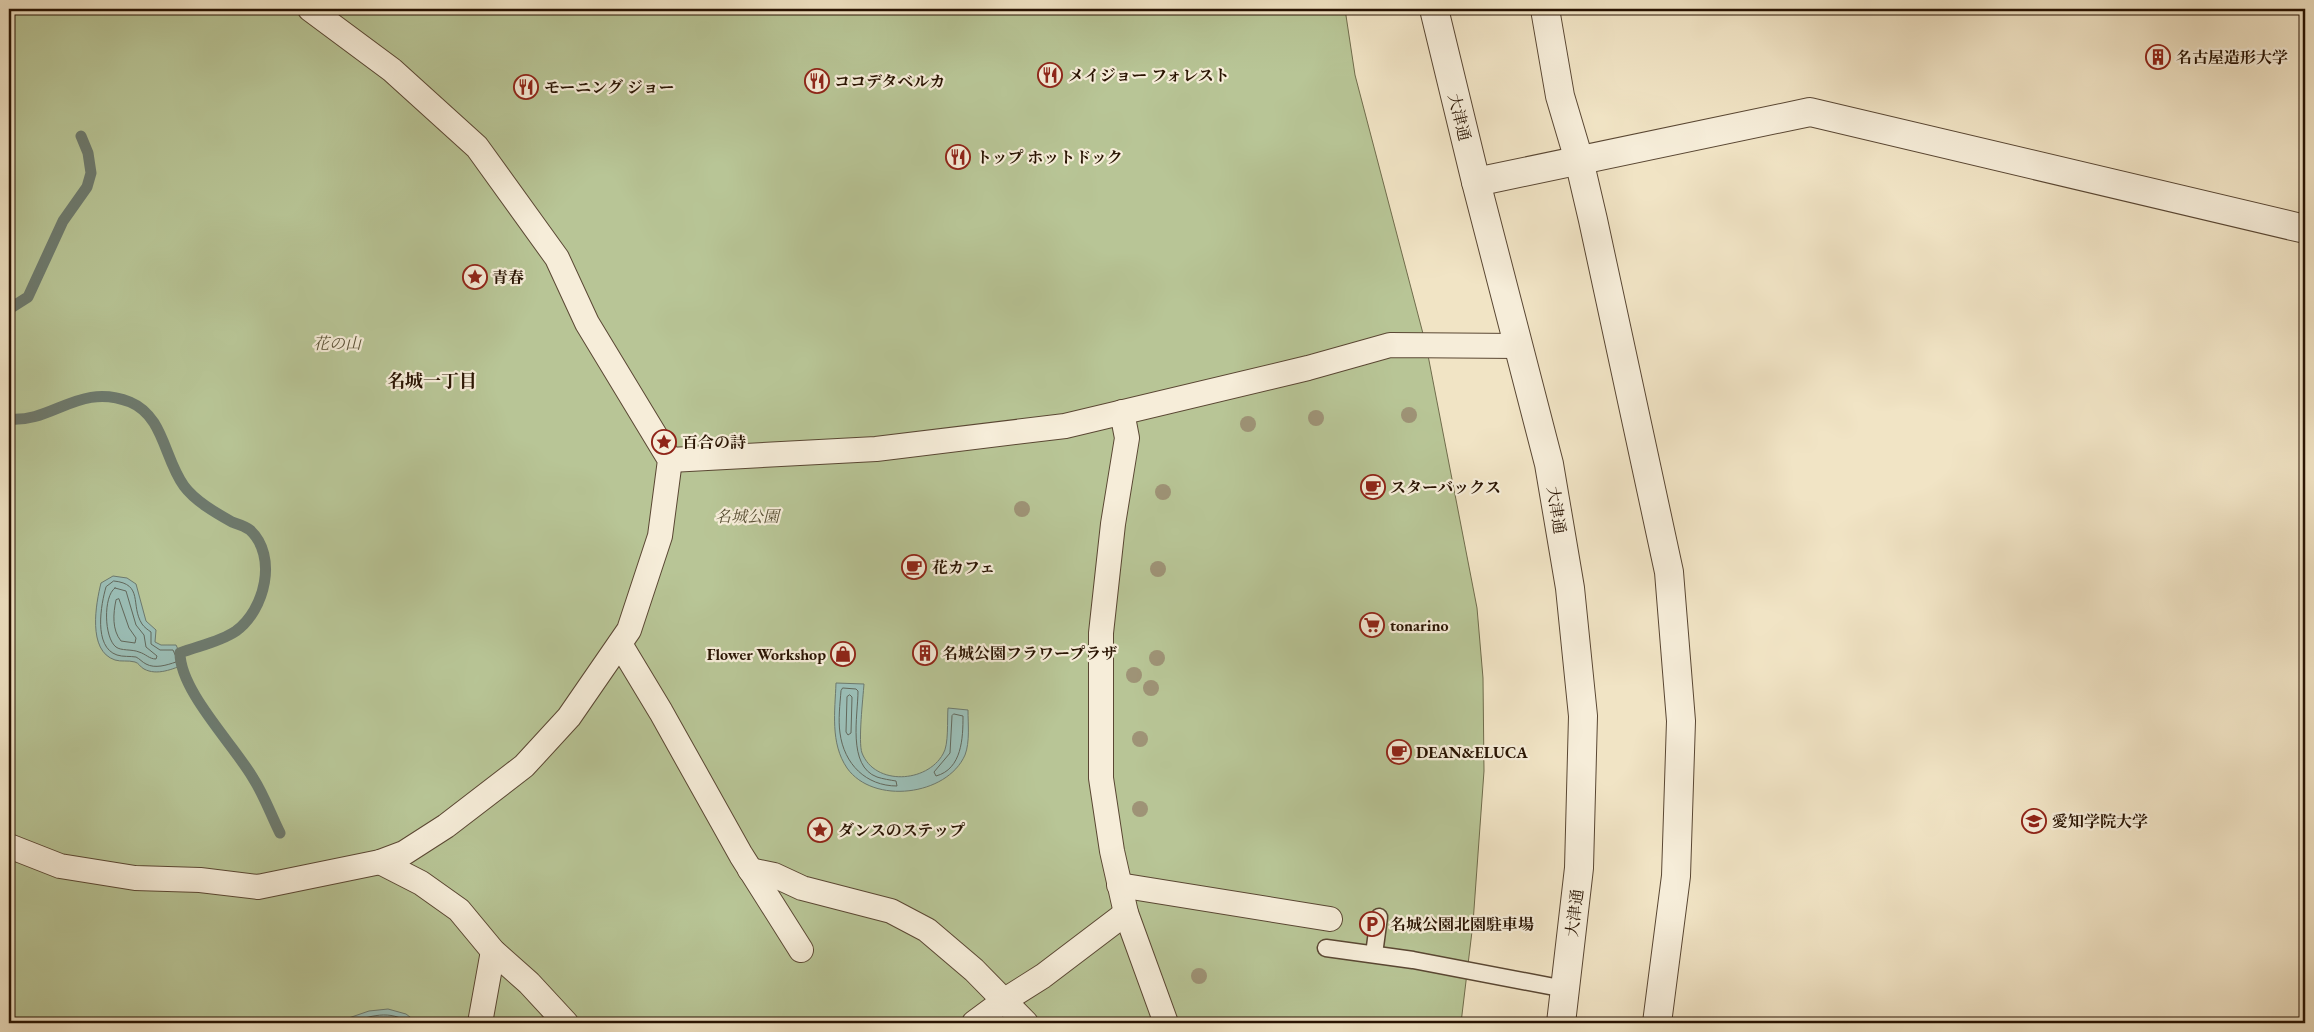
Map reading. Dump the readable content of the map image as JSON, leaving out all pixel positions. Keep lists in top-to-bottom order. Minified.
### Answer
{"streets":{"street":["大津通"]},"districts":["名城一丁目"],"parks":["花の山","名城公園"],"places":{"building":["名古屋造形大学","名城公園フラワープラザ"],"restaurant":["メイジョー フォレスト","ココデタベルカ","モーニング ジョー","トップ ホットドック"],"place":["青春","百合の詩","ダンスのステップ"],"cafe":["スターバックス","花カフェ","DEAN&ELUCA"],"supermarket":["tonarino"],"shop":["Flower Workshop"],"school or university":["愛知学院大学"],"parking":["名城公園北園駐車場"]}}
